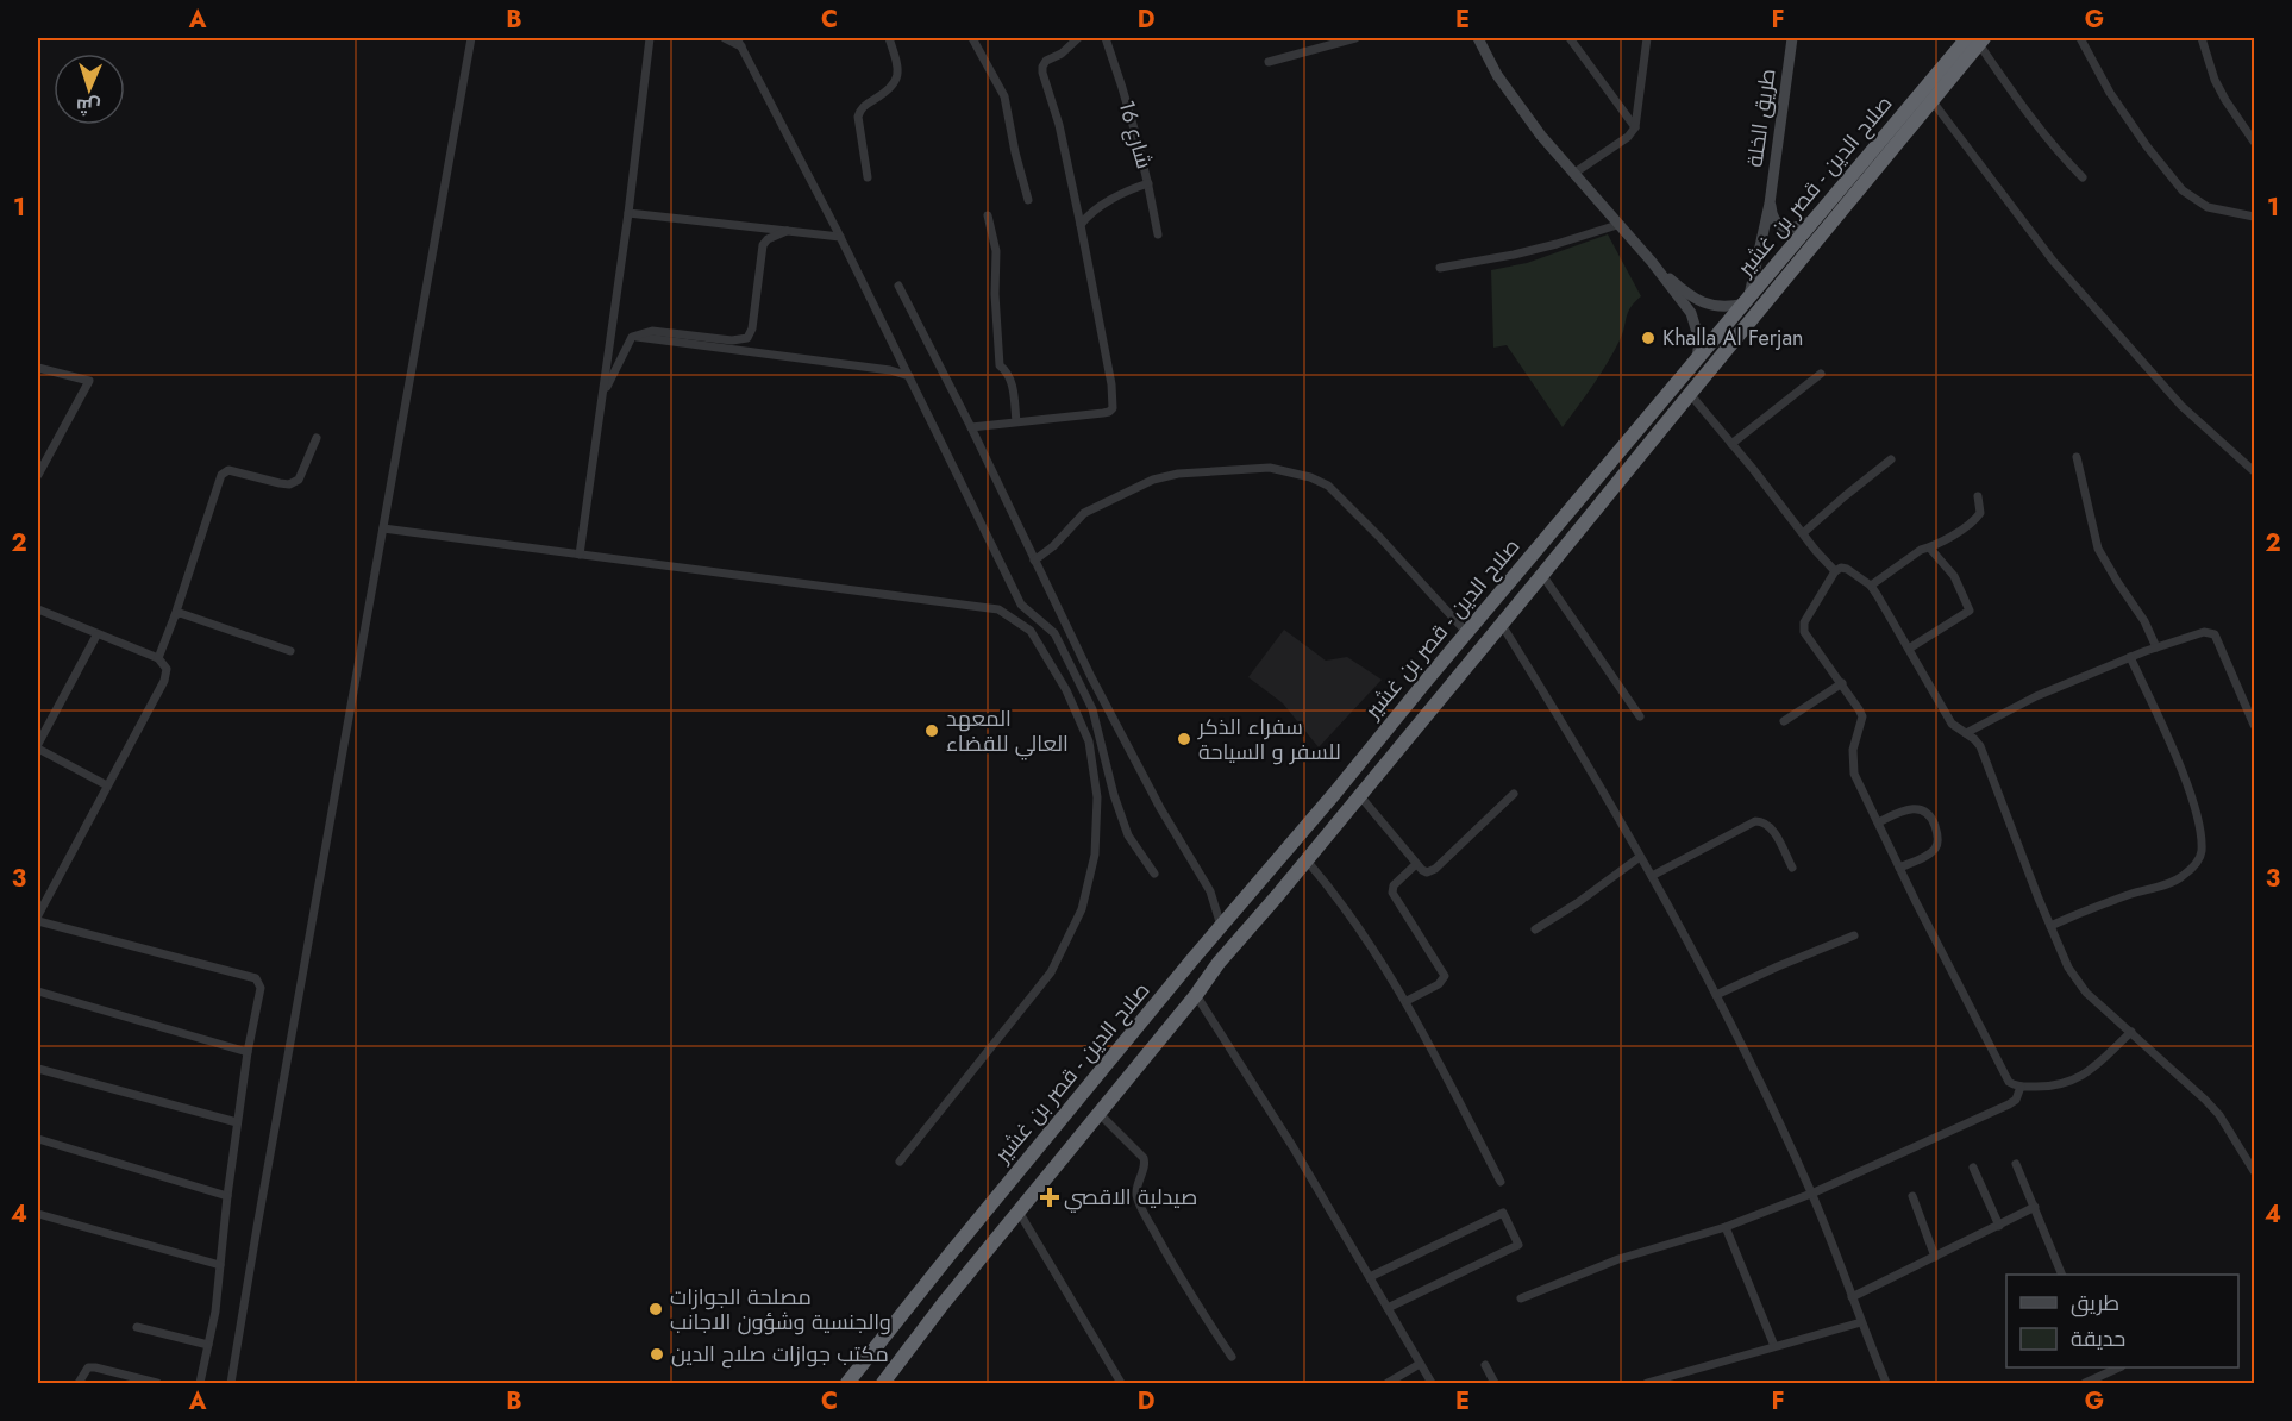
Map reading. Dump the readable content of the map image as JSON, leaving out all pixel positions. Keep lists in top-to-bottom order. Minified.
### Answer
{"streets":{"highway":["صلاح الدين - قصر بن غشير"],"street":["طريق الخلة","شارع 16"]},"crossings":[["طريق الخلة","صلاح الدين - قصر بن غشير"]],"places":{"other":["Khalla Al Ferjan","المعهد العالي للقضاء","سفراء الذكر للسفر و السياحة","مصلحة الجوازات والجنسية وشؤون الاجانب","مكتب جوازات صلاح الدين"],"health":["صيدلية الاقصي"]},"legend":["طريق","حديقة"],"north":"bottom","grid":{"columns":["A","B","C","D","E","F","G"],"rows":["1","2","3","4"]}}
